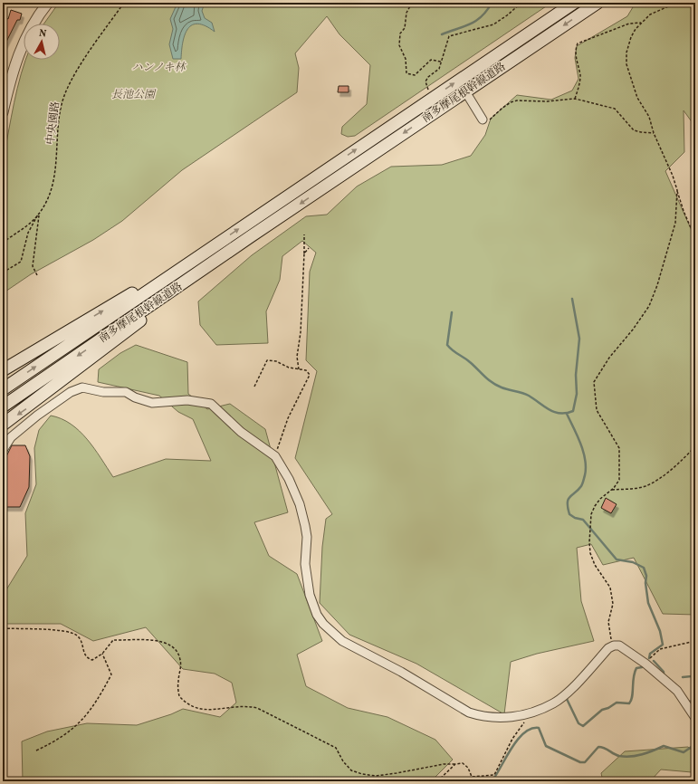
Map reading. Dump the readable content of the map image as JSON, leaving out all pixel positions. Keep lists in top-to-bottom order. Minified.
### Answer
{"streets":{"main road":["南多摩尾根幹線道路"],"path":["中央園路"]},"parks":["ハンノキ林","長池公園"],"north":"top"}
